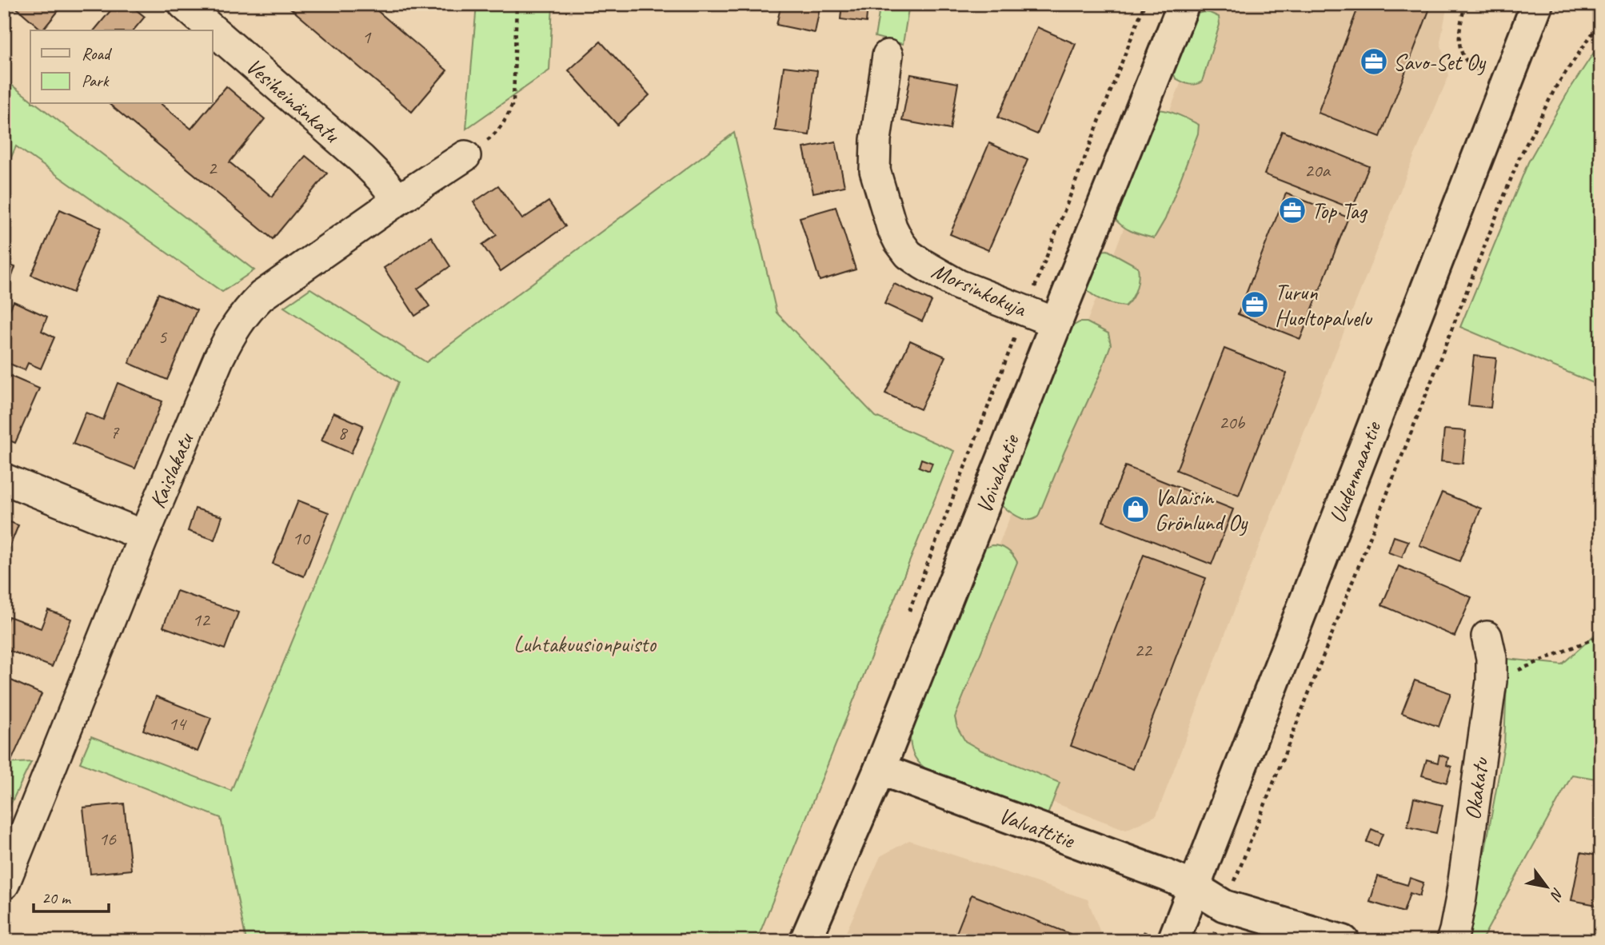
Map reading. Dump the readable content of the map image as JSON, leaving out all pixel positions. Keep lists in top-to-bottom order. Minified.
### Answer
{"streets":{"street":["Vesiheinänkatu","Morsinkokuja","Kaislakatu","Uudenmaantie","Voivalantie","Okakatu","Valvattitie"]},"crossings":[["Vesiheinänkatu","Kaislakatu"],["Morsinkokuja","Voivalantie"],["Uudenmaantie","Valvattitie"],["Voivalantie","Valvattitie"]],"parks":["Luhtakuusionpuisto"],"places":{"office":["Savo-Set Oy","Top Tag","Turun Huoltopalvelu"],"shop":["Valaisin Grönlund Oy"]},"house_numbers":["1","2","20a","5","20b","7","8","10","12","22","14","16"],"legend":["Road","Park"],"scale_bar":"20 m","north":"bottom right"}
